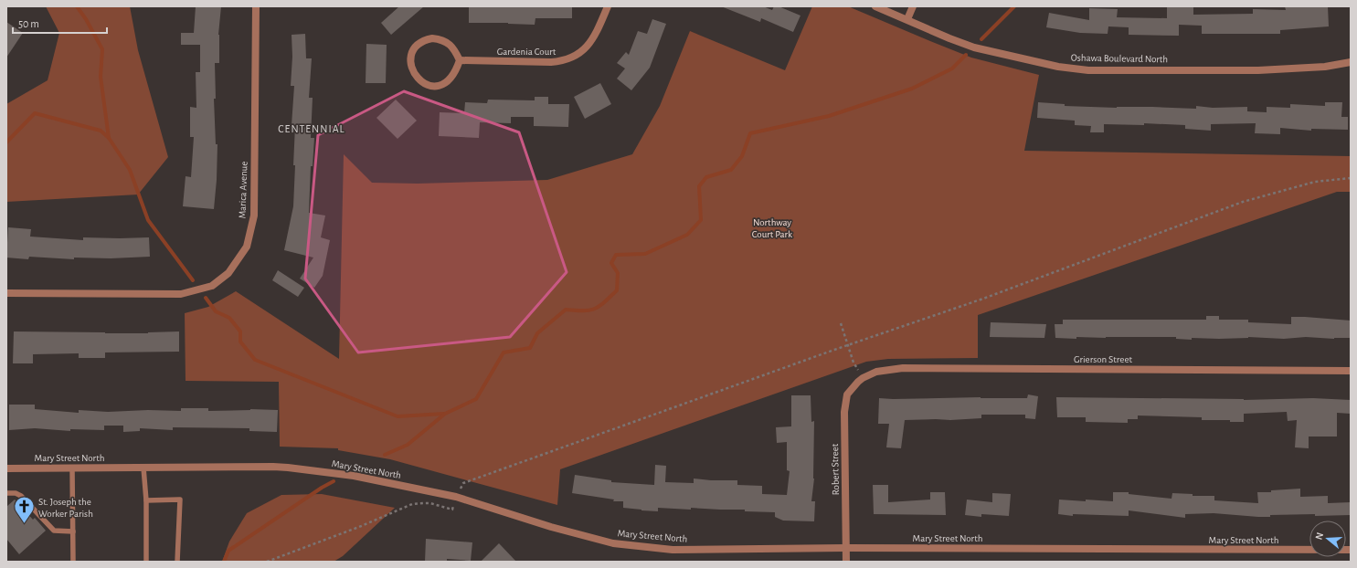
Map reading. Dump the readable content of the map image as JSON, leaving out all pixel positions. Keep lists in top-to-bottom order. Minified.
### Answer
{"streets":{"street":["Gardenia Court","Oshawa Boulevard North","Marica Avenue","Grierson Street","Mary Street North","Robert Street"]},"crossings":[["Grierson Street","Robert Street"],["Mary Street North","Robert Street"]],"districts":["CENTENNIAL"],"parks":["Northway Court Park"],"places":{"church":["St. Joseph the Worker Parish"]},"scale_bar":"50 m","north":"left"}
